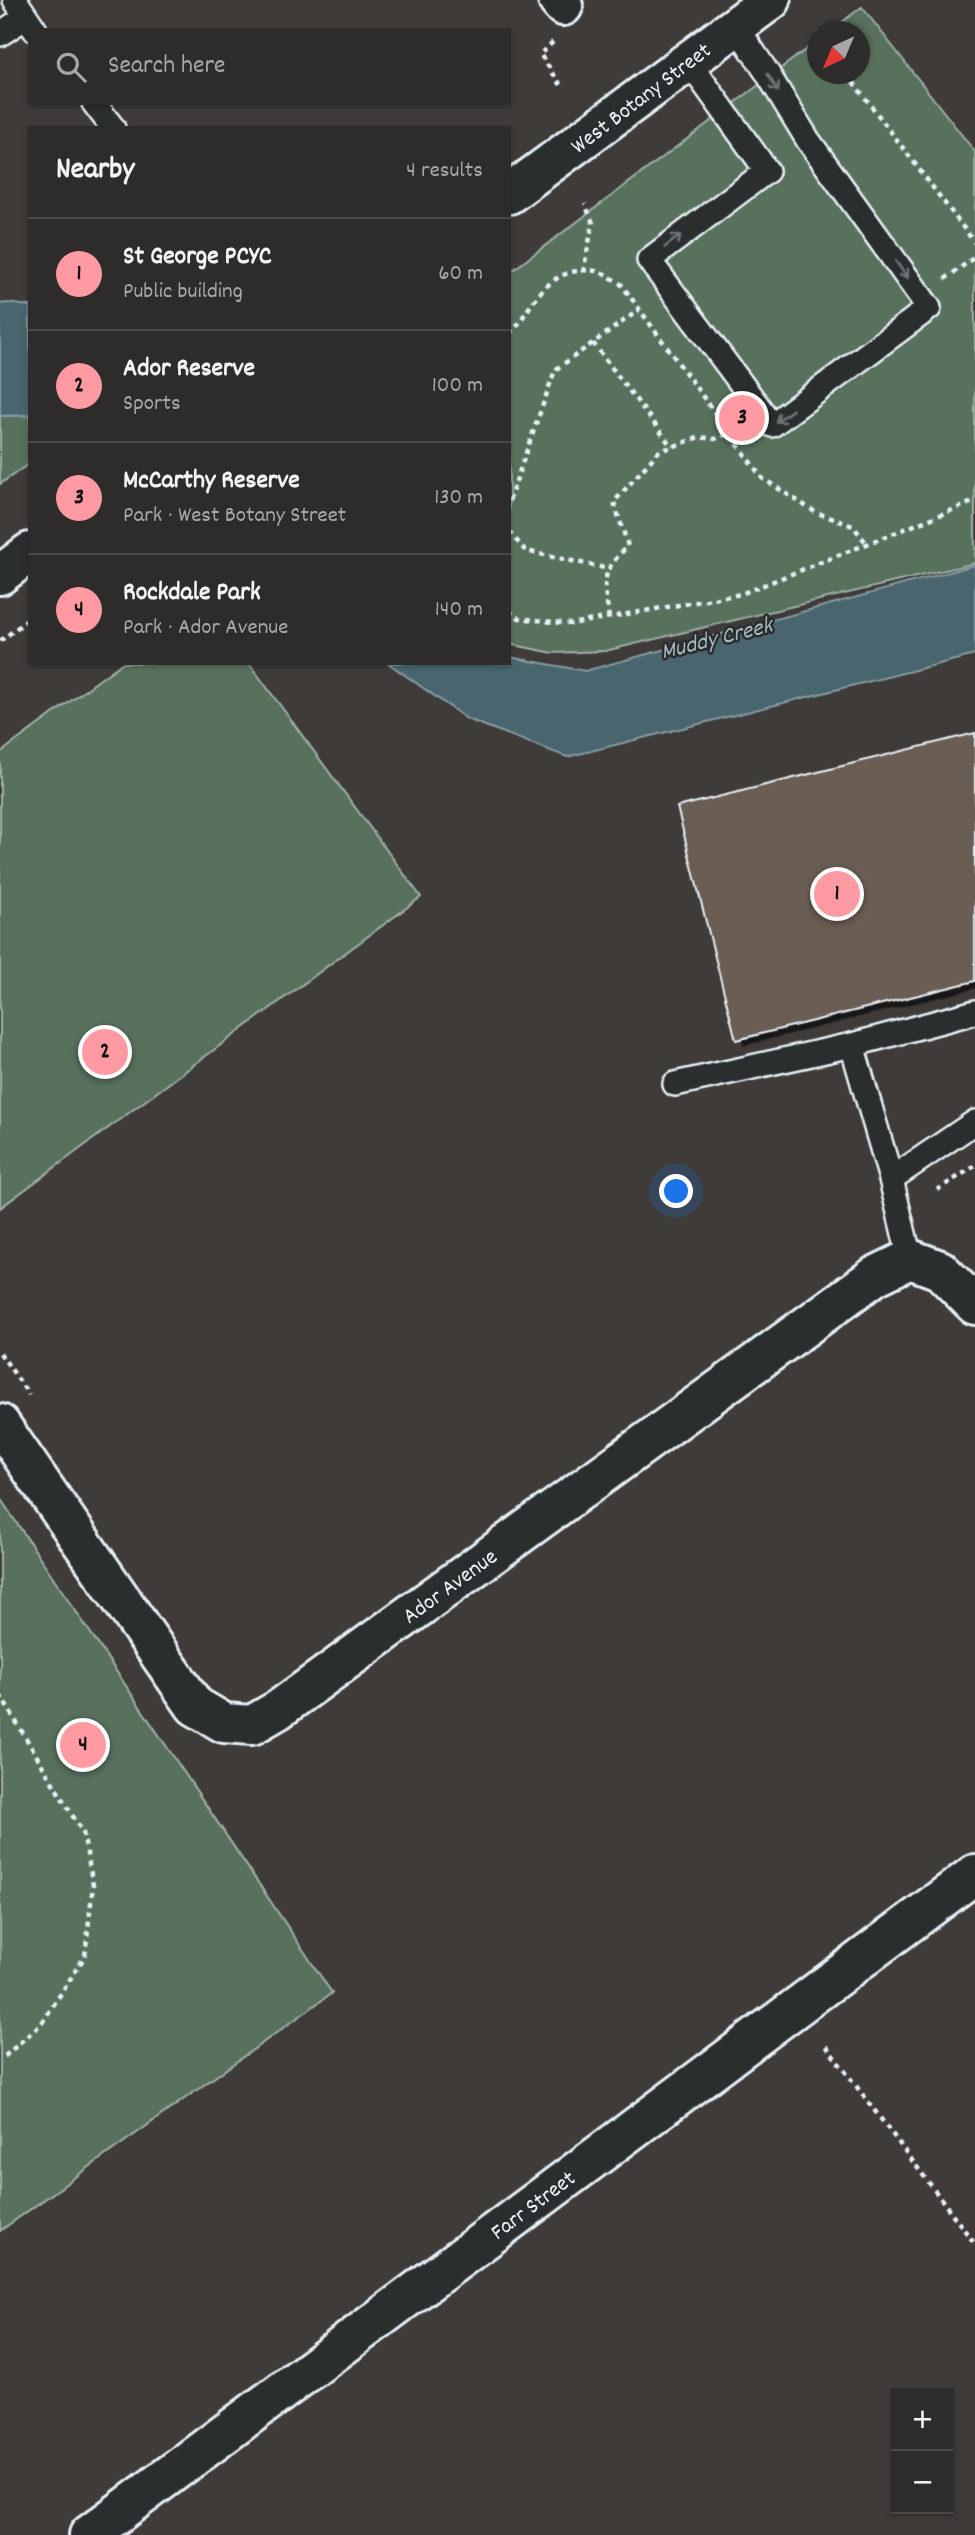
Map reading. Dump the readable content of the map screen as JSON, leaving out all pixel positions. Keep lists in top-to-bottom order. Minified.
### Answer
{"streets":{"street":["West Botany Street","Ador Avenue","Farr Street"]},"water":["Muddy Creek"],"north":"bottom left","page":{"search":"Search here","heading":["Nearby","4 results"],"list":[{"mark":"1","name":"St George PCYC","note":"Public building","value":"60 m"},{"mark":"2","name":"Ador Reserve","note":"Sports","value":"100 m"},{"mark":"3","name":"McCarthy Reserve","note":"Park · West Botany Street","value":"130 m"},{"mark":"4","name":"Rockdale Park","note":"Park · Ador Avenue","value":"140 m"}],"pins":["3","1","2","4"],"map_buttons":["+","−"]}}
